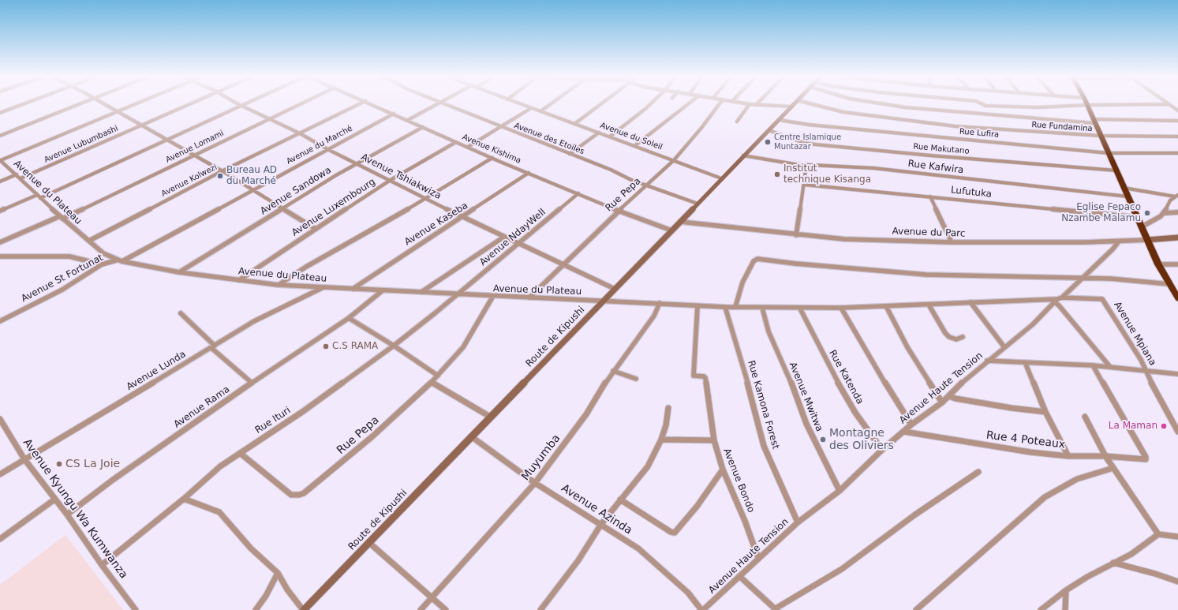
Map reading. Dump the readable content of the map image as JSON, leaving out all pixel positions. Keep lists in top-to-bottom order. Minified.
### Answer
{"streets":{"main road":["Avenue du Parc","Route de Kipushi"],"street":["Rue Fundamina","Rue Lufira","Avenue du Soleil","Avenue des Etoiles","Avenue Lubumbashi","Avenue du Marché","Avenue Lomami","Avenue Kishima","Rue Makutano","Rue Kafwira","Avenue Tshiakwiza","Avenue Kolwezi","Avenue Sandowa","Avenue du Plateau","Lufutuka","Rue Pepa","Avenue Luxembourg","Avenue Kaseba","Avenue NdayWell","Avenue St Fortunat","Avenue Mpiana","Avenue Lunda","Rue Katenda","Avenue Haute Tension","Avenue Mwitwa","Rue Kamona Forest","Avenue Rama","Rue Ituri","Rue 4 Poteaux","Muyumba","Avenue Bondo","Avenue Kyungu Wa Kumwanza","Avenue Azinda"]},"crossings":[["Rue Lufira","Route de Kipushi"],["Avenue du Soleil","Rue Pepa"],["Avenue du Soleil","Route de Kipushi"],["Avenue des Etoiles","Rue Pepa"],["Avenue des Etoiles","Route de Kipushi"],["Avenue Lubumbashi","Avenue du Plateau"],["Avenue du Marché","Avenue Kishima"],["Avenue du Marché","Avenue Tshiakwiza"],["Avenue du Marché","Avenue du Plateau"],["Avenue Lomami","Avenue Tshiakwiza"],["Avenue Lomami","Avenue du Plateau"],["Avenue Kishima","Avenue Sandowa"],["Avenue Kishima","Rue Pepa"],["Avenue Kishima","Avenue Luxembourg"],["Avenue Kishima","Avenue Kaseba"],["Avenue Kishima","Avenue NdayWell"],["Avenue Kishima","Route de Kipushi"],["Rue Makutano","Route de Kipushi"],["Rue Kafwira","Route de Kipushi"],["Avenue Tshiakwiza","Avenue Kolwezi"],["Avenue Tshiakwiza","Avenue Sandowa"],["Avenue Tshiakwiza","Rue Pepa"],["Avenue Tshiakwiza","Avenue Luxembourg"],["Avenue Tshiakwiza","Avenue Kaseba"],["Avenue Tshiakwiza","Avenue NdayWell"],["Avenue Tshiakwiza","Route de Kipushi"],["Avenue Kolwezi","Avenue du Plateau"],["Avenue Sandowa","Avenue du Plateau"],["Avenue du Plateau","Rue Pepa"],["Avenue du Plateau","Avenue Luxembourg"],["Avenue du Plateau","Avenue Kaseba"],["Avenue du Plateau","Avenue NdayWell"],["Avenue du Plateau","Avenue St Fortunat"],["Avenue du Plateau","Avenue Mpiana"],["Avenue du Plateau","Route de Kipushi"],["Avenue du Plateau","Avenue Lunda"],["Avenue du Plateau","Rue Katenda"],["Avenue du Plateau","Avenue Haute Tension"],["Avenue du Plateau","Avenue Mwitwa"],["Avenue du Plateau","Rue Kamona Forest"],["Avenue du Plateau","Avenue Rama"],["Avenue du Plateau","Rue Ituri"],["Avenue du Plateau","Muyumba"],["Avenue du Plateau","Avenue Bondo"],["Rue Pepa","Rue Ituri"],["Avenue du Parc","Route de Kipushi"],["Avenue du Parc","Avenue Haute Tension"],["Avenue NdayWell","Rue Ituri"],["Avenue Mpiana","Avenue Haute Tension"],["Route de Kipushi","Avenue Azinda"],["Avenue Lunda","Avenue Kyungu Wa Kumwanza"],["Rue Katenda","Avenue Haute Tension"],["Avenue Haute Tension","Avenue Mwitwa"],["Avenue Haute Tension","Rue Kamona Forest"],["Avenue Haute Tension","Rue 4 Poteaux"],["Avenue Haute Tension","Avenue Bondo"],["Avenue Haute Tension","Avenue Azinda"],["Avenue Rama","Avenue Kyungu Wa Kumwanza"],["Rue Ituri","Avenue Kyungu Wa Kumwanza"],["Muyumba","Avenue Azinda"]],"places":["Centre Islamique Muntazar","Institut technique Kisanga","Bureau AD du Marché","Eglise Fepaco Nzambe Malamu","C.S RAMA","La Maman","Montagne des Oliviers","CS La Joie"]}
